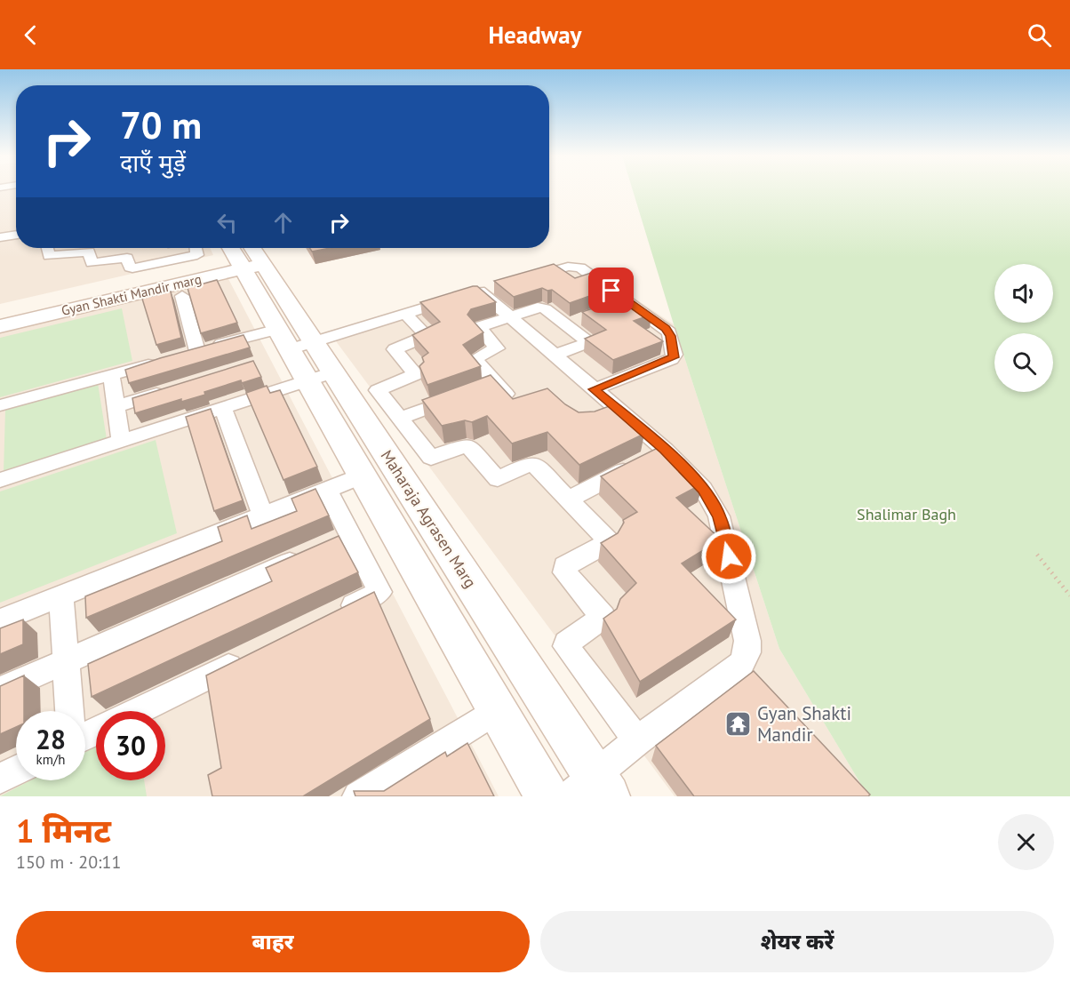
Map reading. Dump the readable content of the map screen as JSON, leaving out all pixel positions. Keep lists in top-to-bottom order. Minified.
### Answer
{"streets":{"street":["Gyan Shakti Mandir marg","Maharaja Agrasen Marg"]},"crossings":[["Gyan Shakti Mandir marg","Maharaja Agrasen Marg"]],"parks":["Shalimar Bagh"],"places":{"temple":["Gyan Shakti Mandir"]},"page":{"header":"Headway","turn":["70 m","दाएँ मुड़ें"],"speed":"28 km/h","limit":"30","heading":["1 मिनट","150 m · 20:11"],"buttons":["बाहर","शेयर करें"]}}
